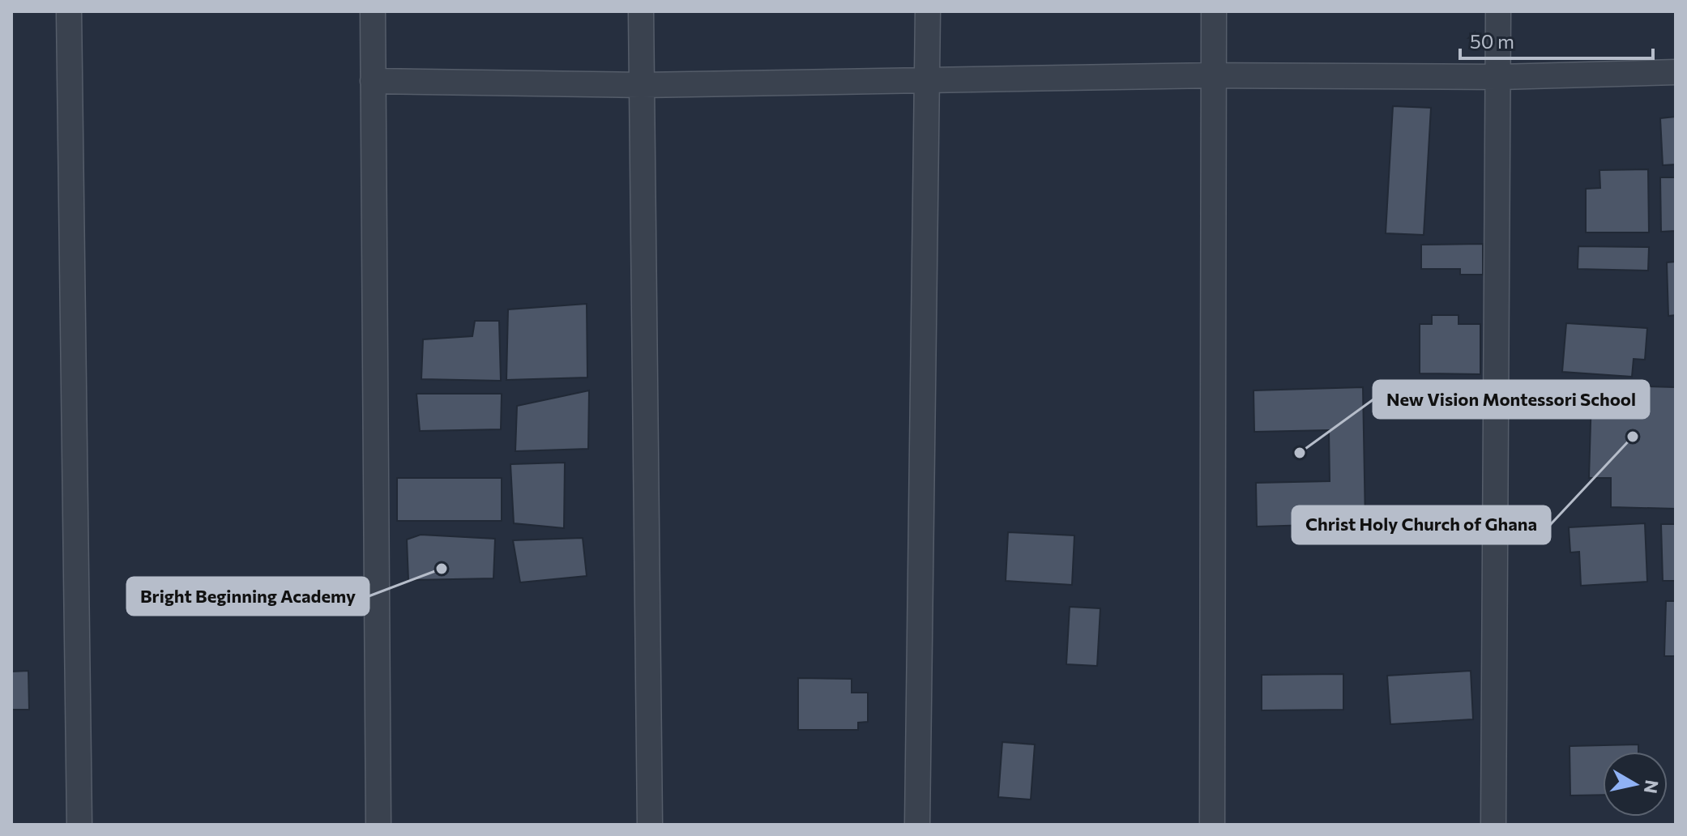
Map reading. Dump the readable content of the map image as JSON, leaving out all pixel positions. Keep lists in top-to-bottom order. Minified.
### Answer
{"places":["Christ Holy Church of Ghana","New Vision Montessori School","Bright Beginning Academy"],"scale_bar":"50 m","north":"right"}
